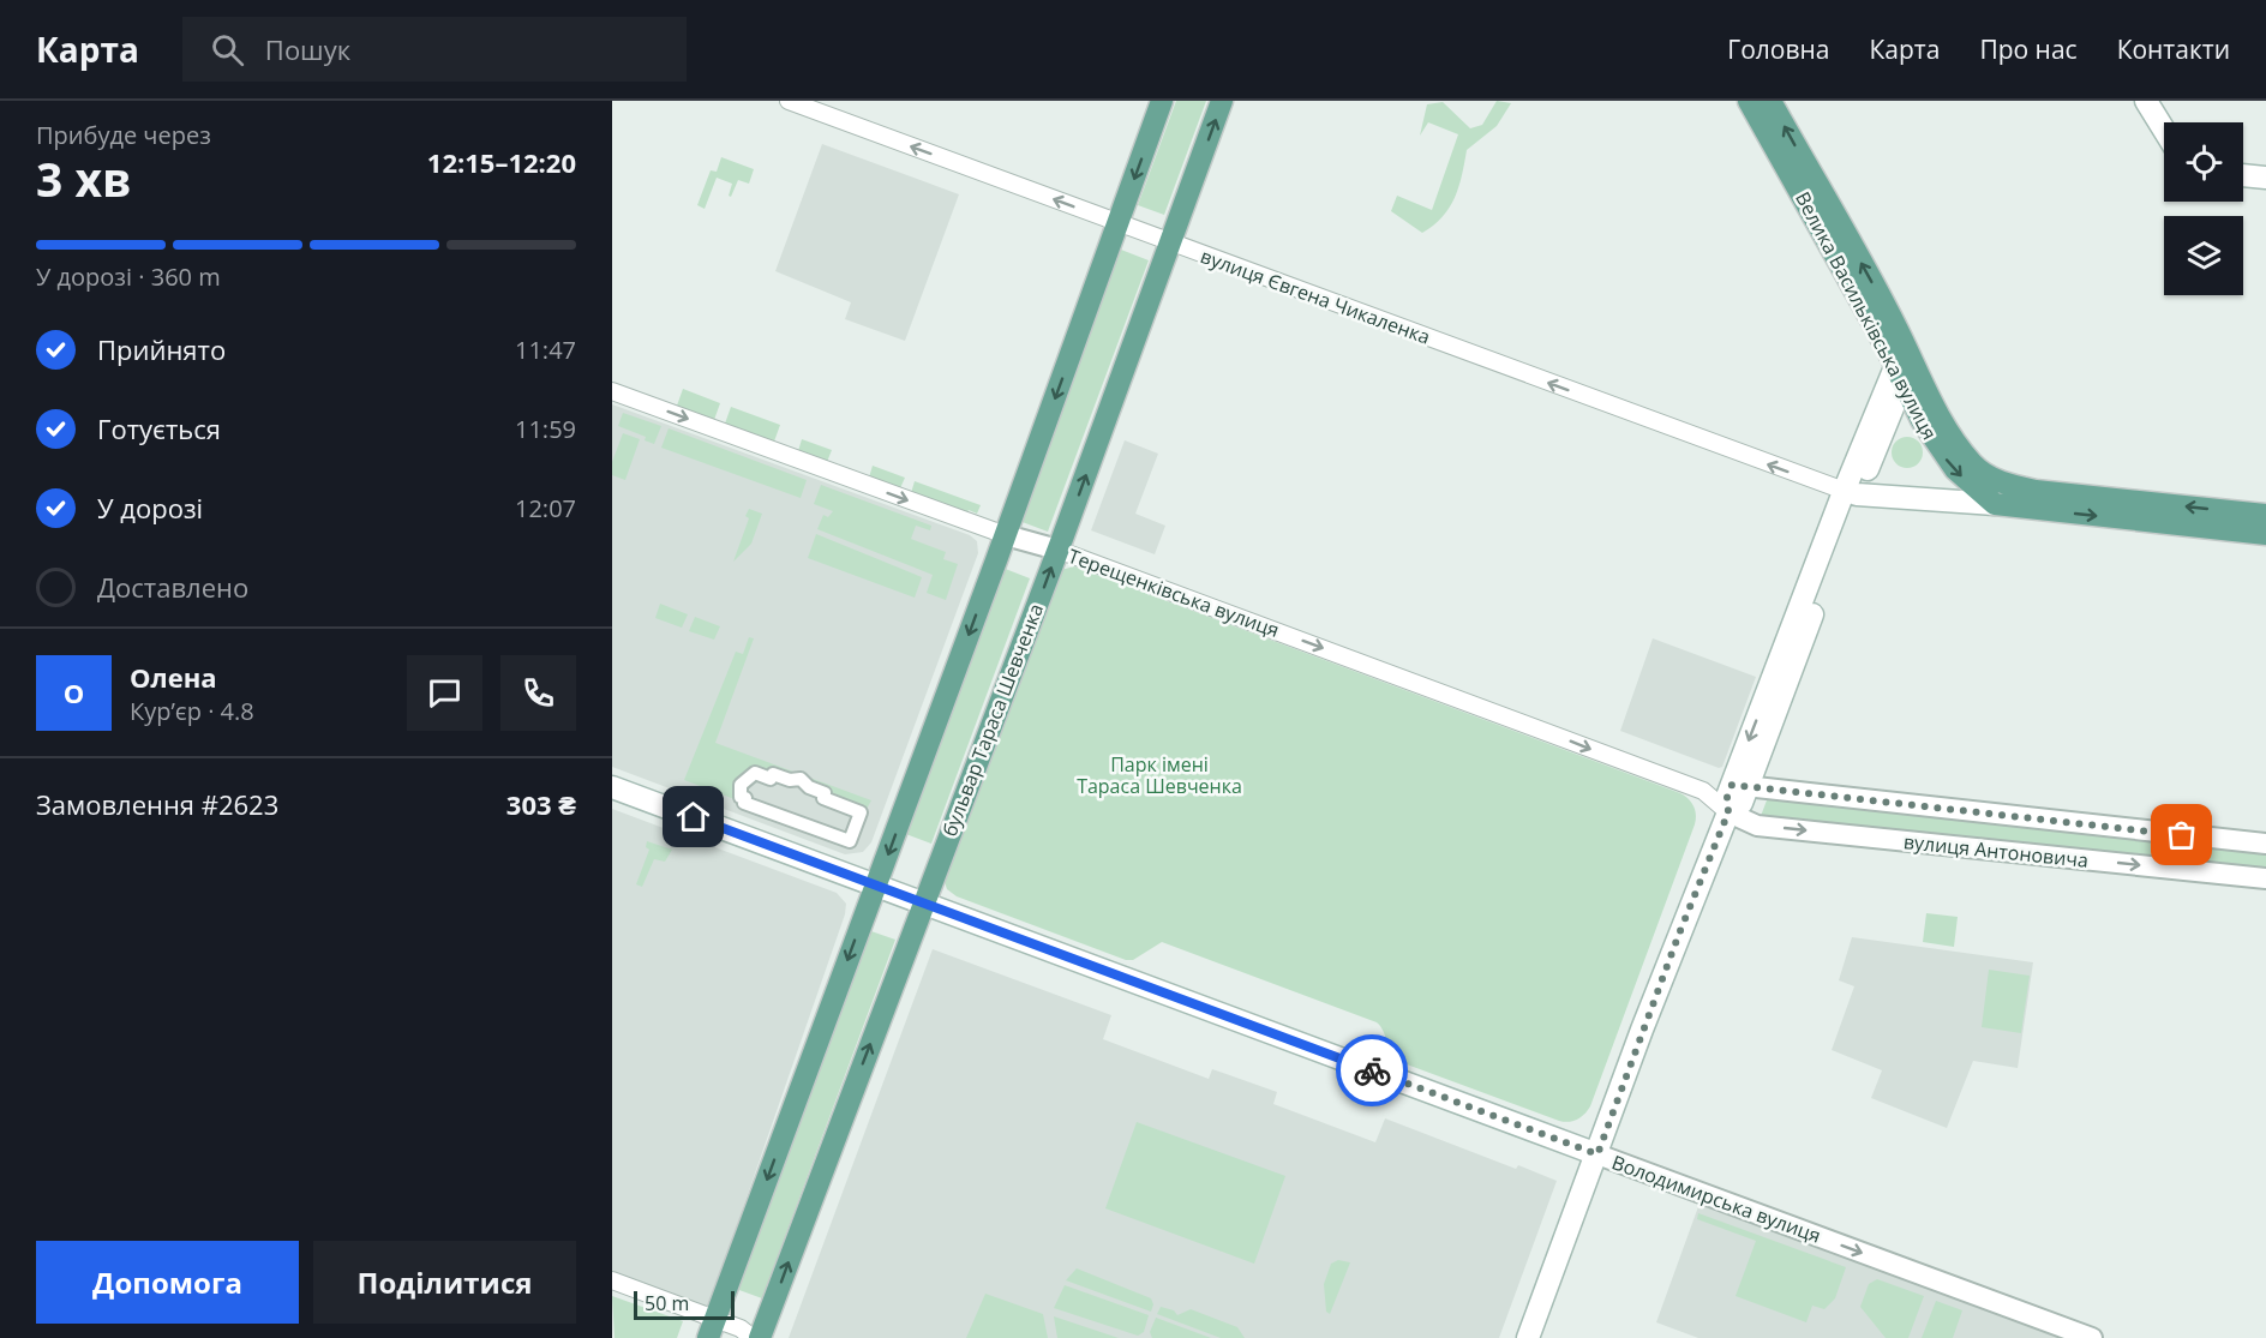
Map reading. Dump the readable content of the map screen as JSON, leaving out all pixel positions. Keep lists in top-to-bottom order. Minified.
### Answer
{"streets":{"main road":["Велика Васильківська вулиця","бульвар Тараса Шевченка","Володимирська вулиця"],"street":["вулиця Євгена Чикаленка","Терещенківська вулиця","вулиця Антоновича"]},"crossings":[["вулиця Євгена Чикаленка","бульвар Тараса Шевченка"],["Терещенківська вулиця","бульвар Тараса Шевченка"],["Терещенківська вулиця","вулиця Антоновича"],["бульвар Тараса Шевченка","Володимирська вулиця"]],"one_way":["вулиця Євгена Чикаленка","Терещенківська вулиця"],"parks":["Парк імені Тараса Шевченка"],"scale_bar":"50 m","page":{"header":"Карта","search":"Пошук","nav":["Головна","Карта","Про нас","Контакти"],"heading":["3 хв","Прибуде через","12:15–12:20"],"panel":["Олена","Кур’єр · 4.8","Замовлення #2623","303 ₴"],"bar":"У дорозі · 360 m","list":[["Прийнято","11:47"],["Готується","11:59"],["У дорозі","12:07"],"Доставлено"],"round":"О","buttons":["Допомога","Поділитися"],"scale":"50 m"}}
